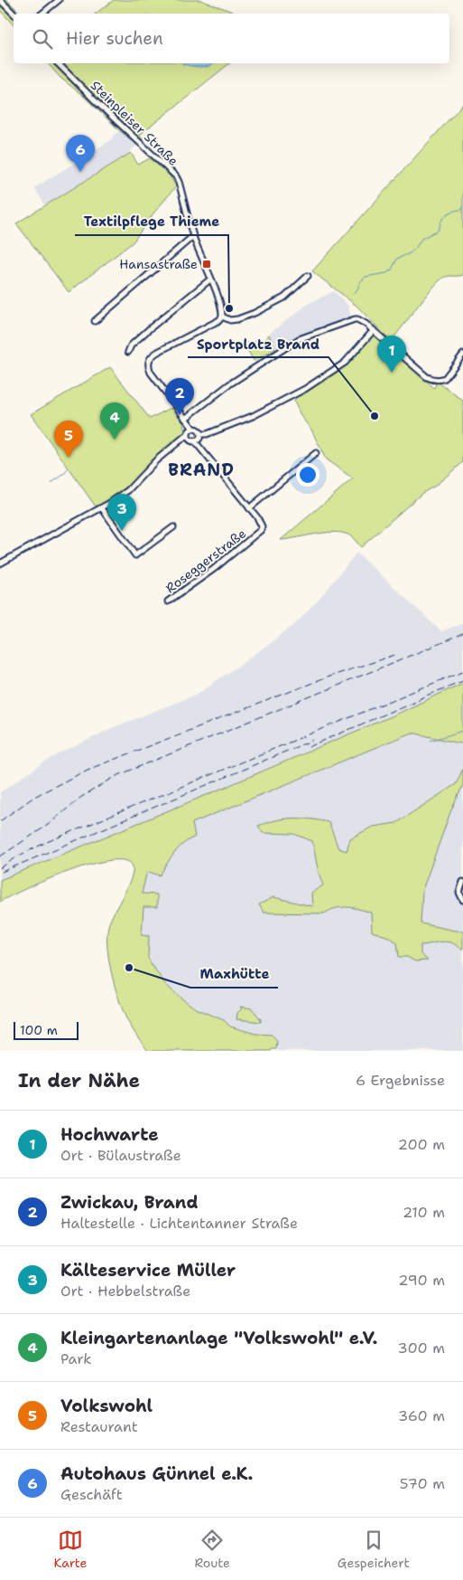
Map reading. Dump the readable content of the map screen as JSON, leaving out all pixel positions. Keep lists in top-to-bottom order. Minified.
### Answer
{"streets":{"street":["Steinpleiser Straße","Roseggerstraße"]},"districts":["BRAND"],"places":{"transit":["Hansastraße"],"other":["Textilpflege Thieme","Sportplatz Brand","Maxhütte"]},"scale_bar":"100 m","page":{"search":"Hier suchen","pins":["6","1","2","4","5","3"],"scale":"100 m","heading":["In der Nähe","6 Ergebnisse"],"list":[{"mark":"1","name":"Hochwarte","note":"Ort · Bülaustraße","value":"200 m"},{"mark":"2","name":"Zwickau, Brand","note":"Haltestelle · Lichtentanner Straße","value":"210 m"},{"mark":"3","name":"Kälteservice Müller","note":"Ort · Hebbelstraße","value":"290 m"},{"mark":"4","name":"Kleingartenanlage \"Volkswohl\" e.V.","note":"Park","value":"300 m"},{"mark":"5","name":"Volkswohl","note":"Restaurant","value":"360 m"},{"mark":"6","name":"Autohaus Günnel e.K.","note":"Geschäft","value":"570 m"}],"nav":["Karte","Route","Gespeichert"]}}
